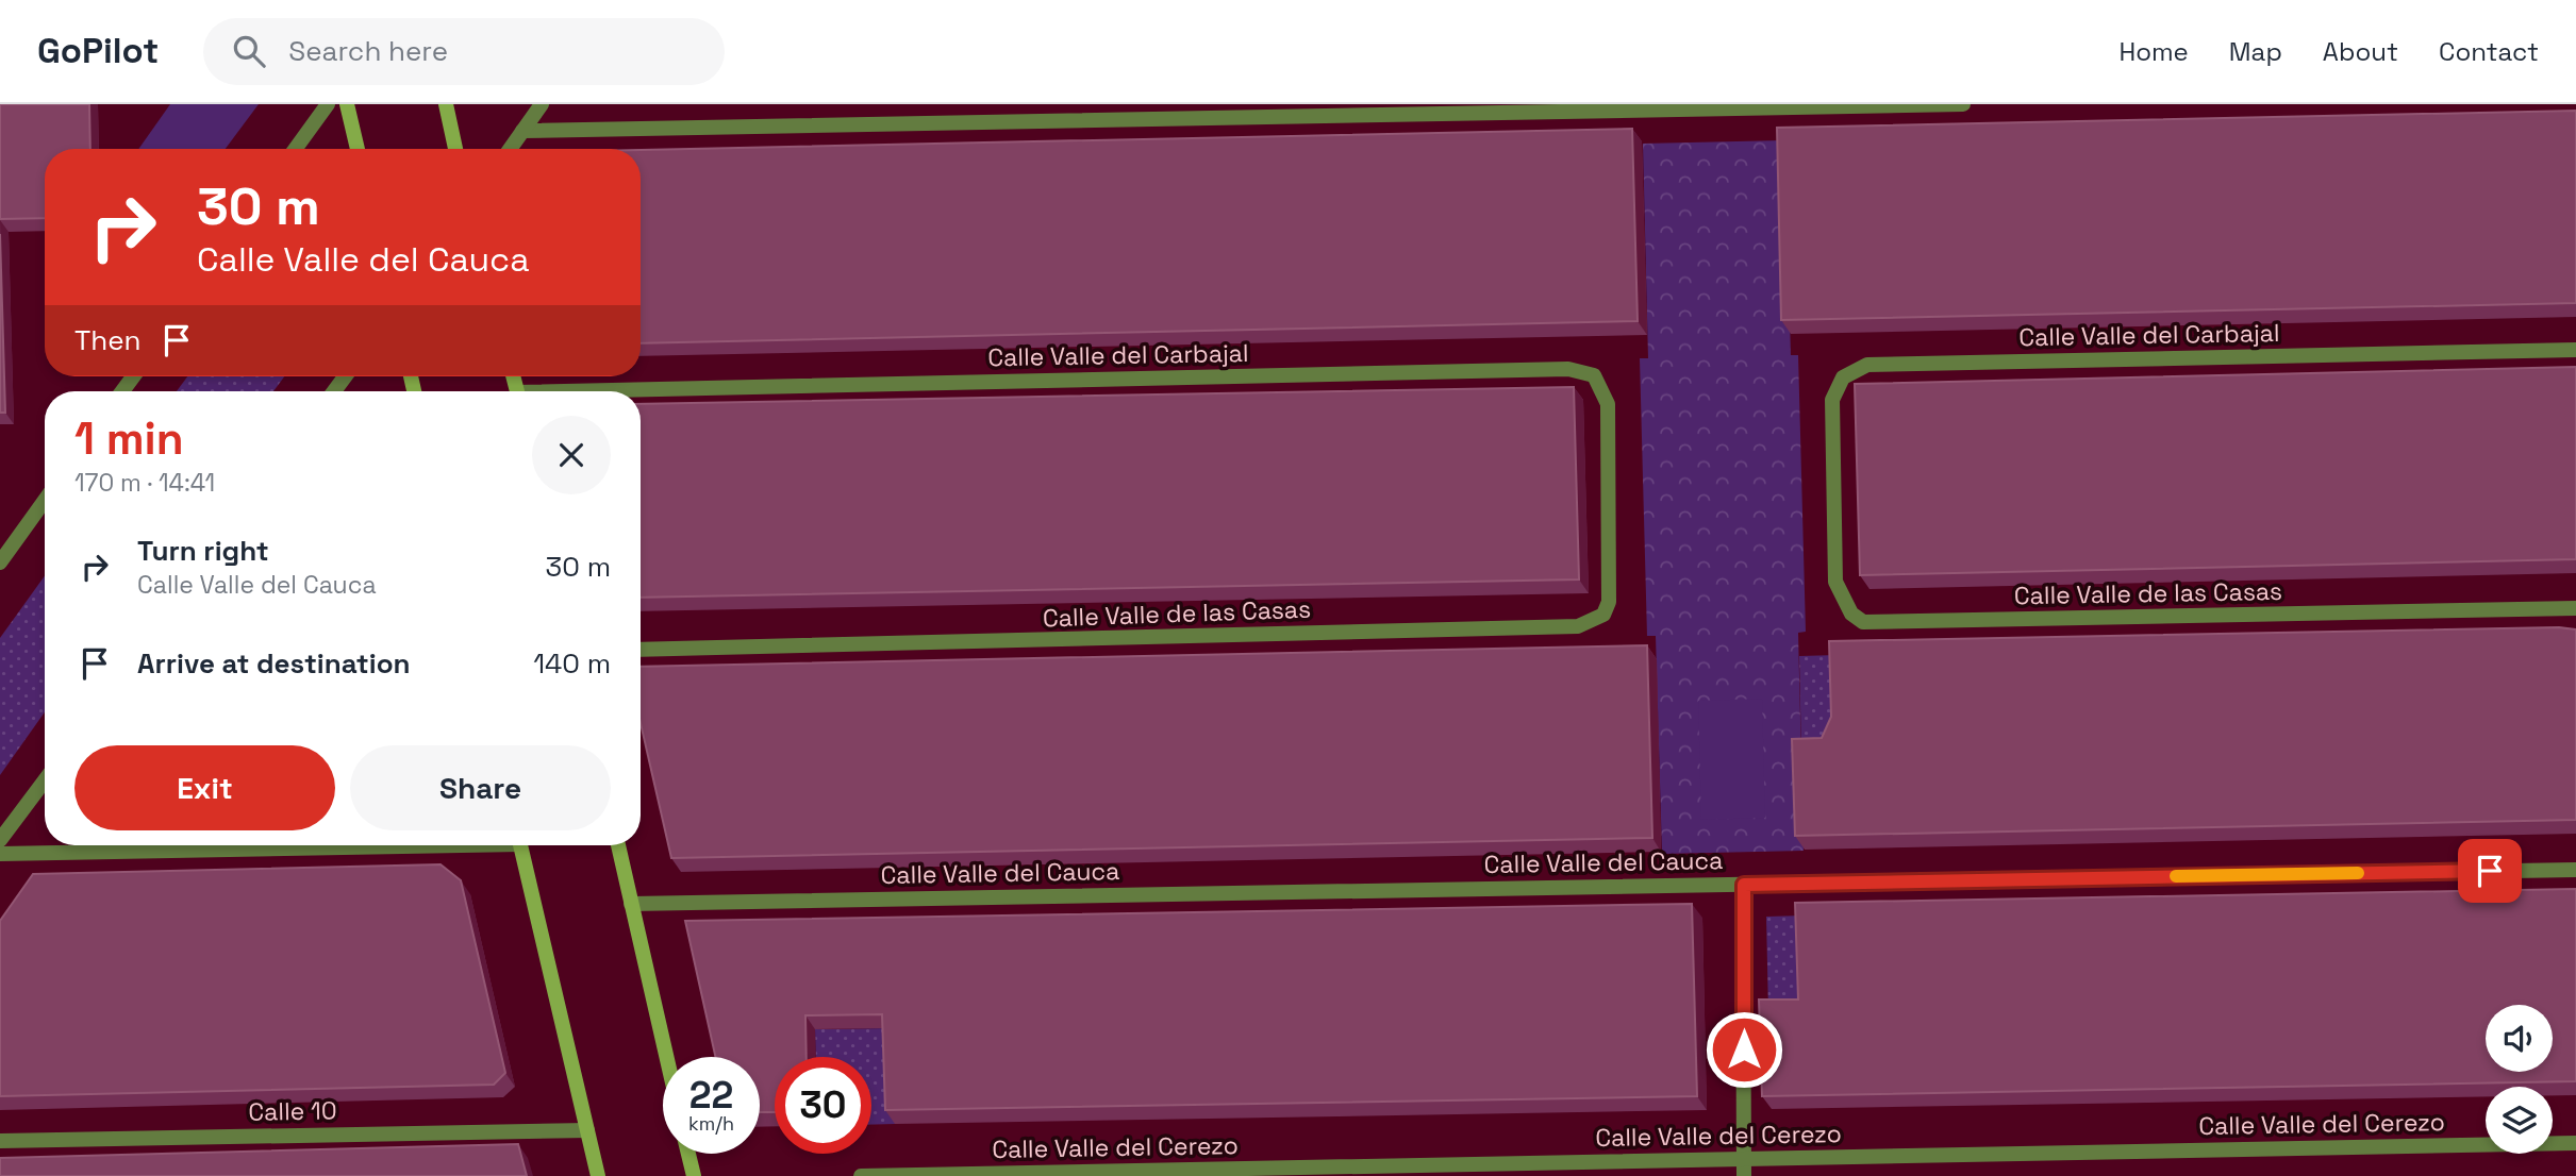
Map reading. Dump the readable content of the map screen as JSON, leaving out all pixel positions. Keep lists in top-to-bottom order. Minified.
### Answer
{"streets":{"street":["Calle Valle del Carbajal","Calle Valle de las Casas","Calle Valle del Cauca","Calle 10","Calle Valle del Cerezo"]},"crossings":[["Calle Valle del Carbajal","Calle Valle de las Casas"]],"page":{"header":"GoPilot","search":"Search here","nav":["Home","Map","About","Contact"],"turn":["30 m","Calle Valle del Cauca"],"then":"Then","heading":["1 min","170 m · 14:41"],"list":[{"name":"Turn right","note":"Calle Valle del Cauca","value":"30 m"},{"name":"Arrive at destination","value":"140 m"}],"buttons":["Exit","Share"],"speed":"22 km/h","limit":"30"}}
